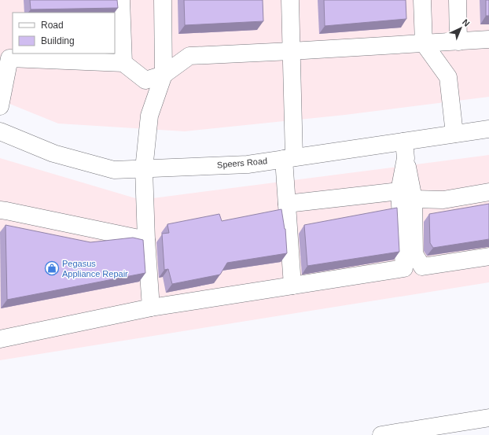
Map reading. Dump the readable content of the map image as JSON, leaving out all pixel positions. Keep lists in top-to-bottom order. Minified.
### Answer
{"streets":{"main road":["Speers Road"]},"places":{"shop":["Pegasus Appliance Repair"]},"legend":["Road","Building"],"north":"top right"}
